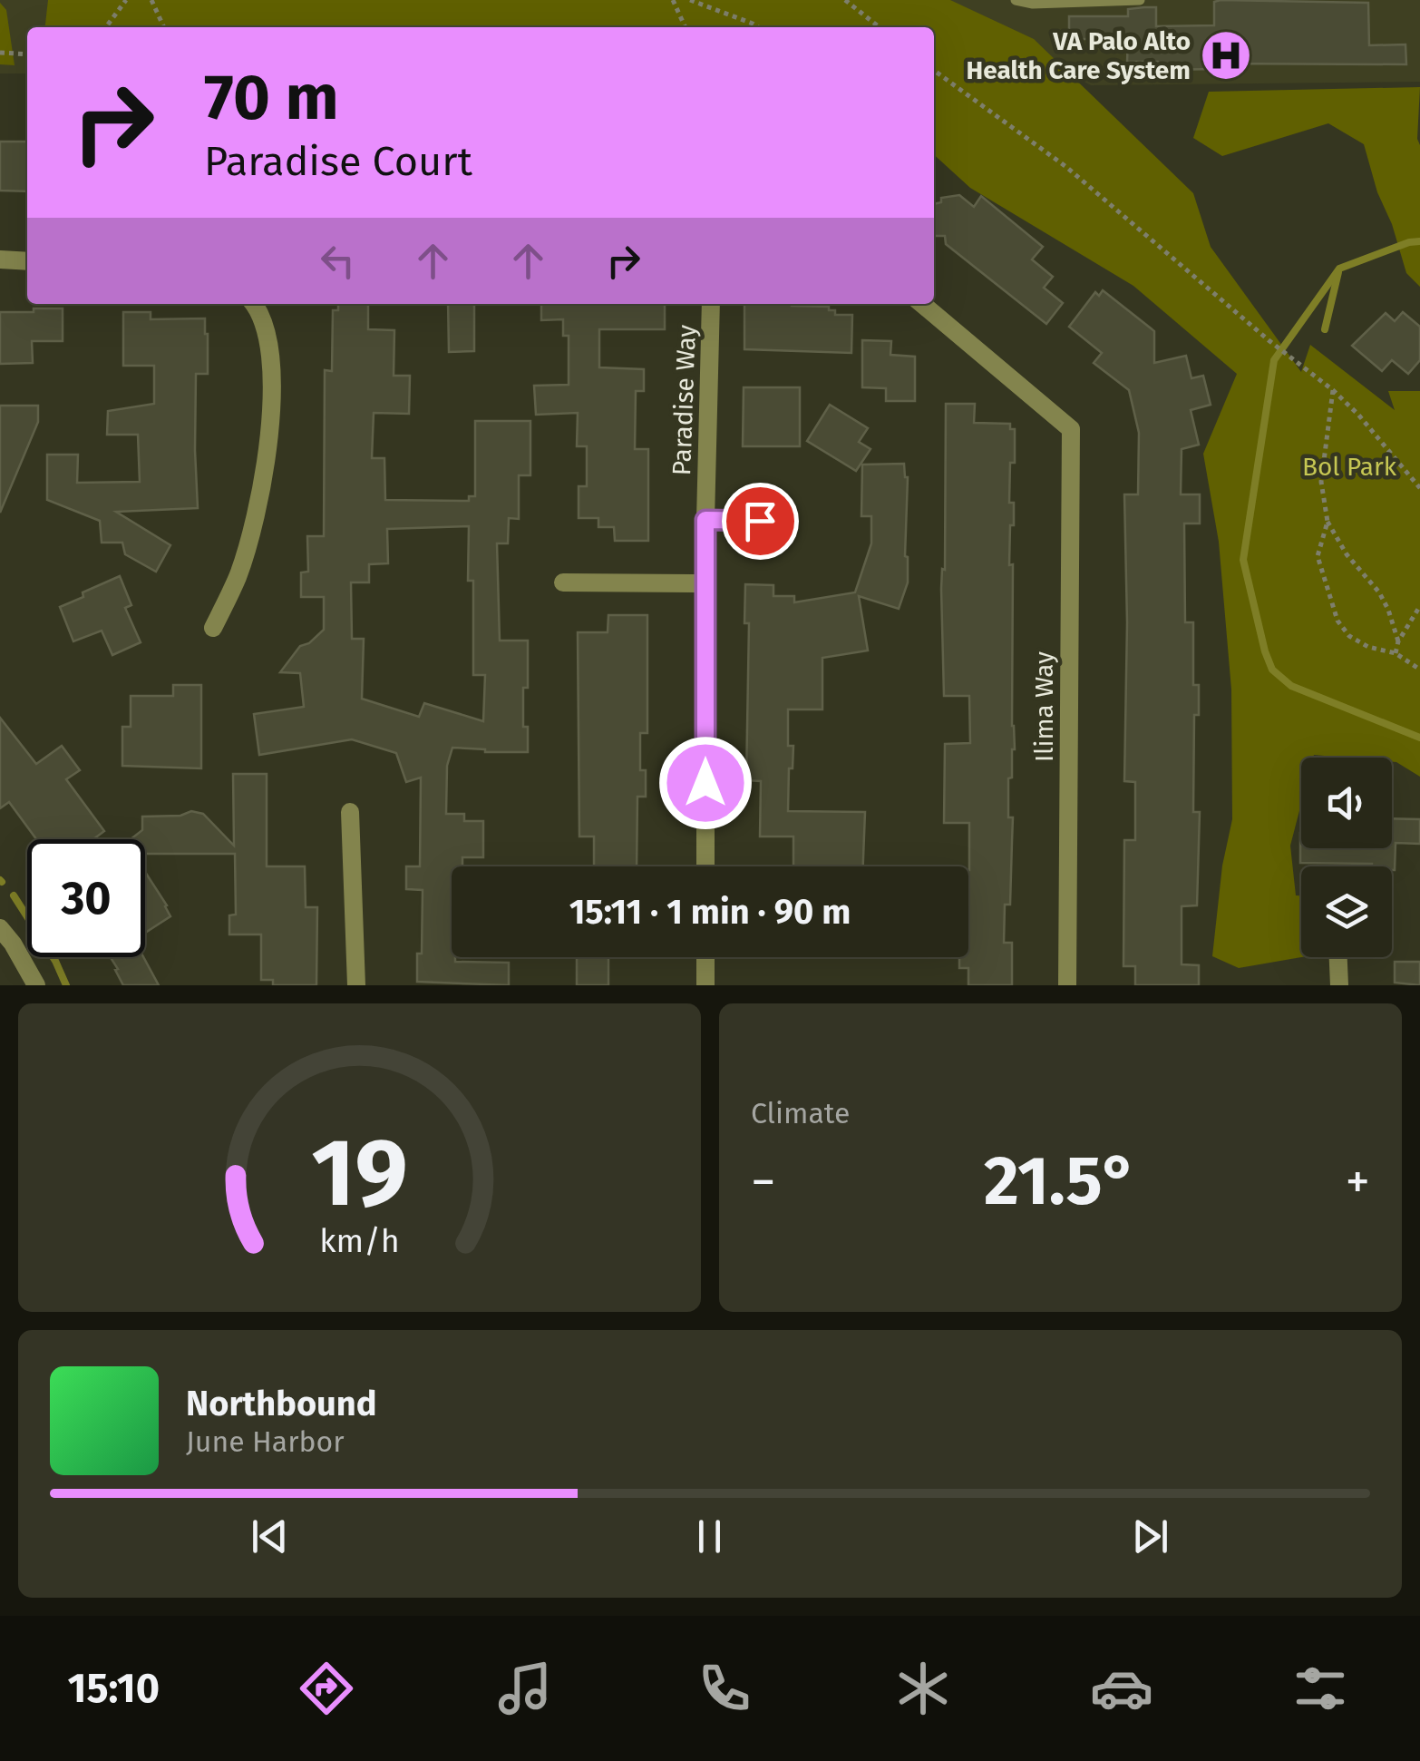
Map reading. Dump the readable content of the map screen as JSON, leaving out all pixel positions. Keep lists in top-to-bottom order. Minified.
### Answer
{"streets":{"street":["Paradise Way","Ilima Way"]},"parks":["Bol Park"],"places":{"hospital":["VA Palo Alto Health Care System"]},"page":{"turn":["70 m","Paradise Court"],"limit":"30","trip":"15:11 · 1 min · 90 m","tile":"Climate","heat":["−","21.5°","+"],"song":["Northbound","June Harbor"],"tabs":"15:10","gauge":["19","km/h"]}}
